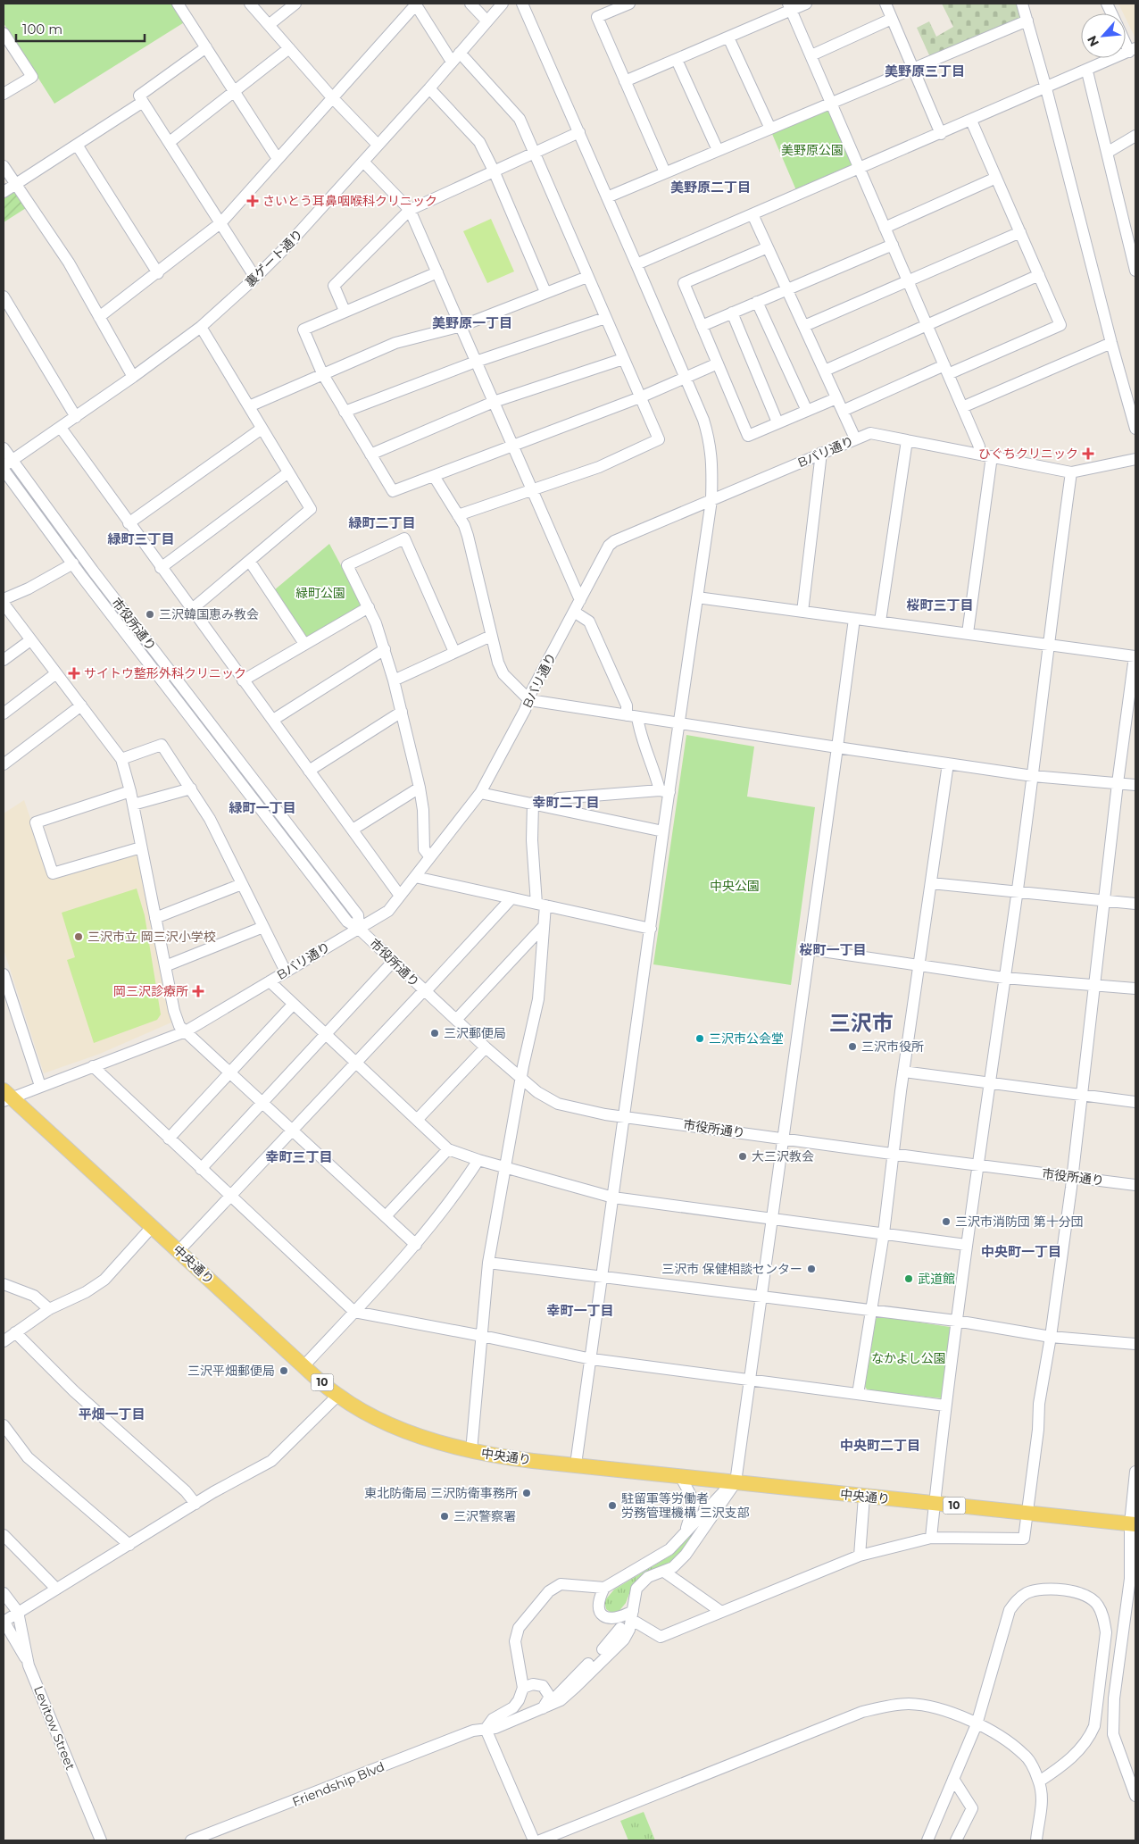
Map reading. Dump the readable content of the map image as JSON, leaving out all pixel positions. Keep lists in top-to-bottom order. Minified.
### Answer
{"streets":{"main road":["中央通り","10"],"street":["裏ゲート通り","Bバリ通り","市役所通り","Levitow Street","Friendship Blvd"]},"crossings":[["裏ゲート通り","市役所通り"],["Bバリ通り","市役所通り"],["Bバリ通り","中央通り"],["中央通り","Friendship Blvd"]],"districts":["美野原三丁目","美野原二丁目","美野原一丁目","緑町二丁目","緑町三丁目","桜町三丁目","幸町二丁目","緑町一丁目","桜町一丁目","三沢市","幸町三丁目","中央町一丁目","幸町一丁目","平畑一丁目","中央町二丁目"],"parks":["美野原公園","緑町公園","中央公園","なかよし公園"],"places":{"health":["さいとう耳鼻咽喉科クリニック","ひぐちクリニック","サイトウ整形外科クリニック","岡三沢診療所"],"other":["三沢韓国恵み教会","三沢市立 岡三沢小学校","三沢郵便局","三沢市公会堂","三沢市役所","大三沢教会","三沢市消防団 第十分団","三沢市 保健相談センター","武道館","三沢平畑郵便局","東北防衛局 三沢防衛事務所","駐留軍等労働者 労務管理機構 三沢支部","三沢警察署"]},"scale_bar":"100 m","north":"bottom left"}
